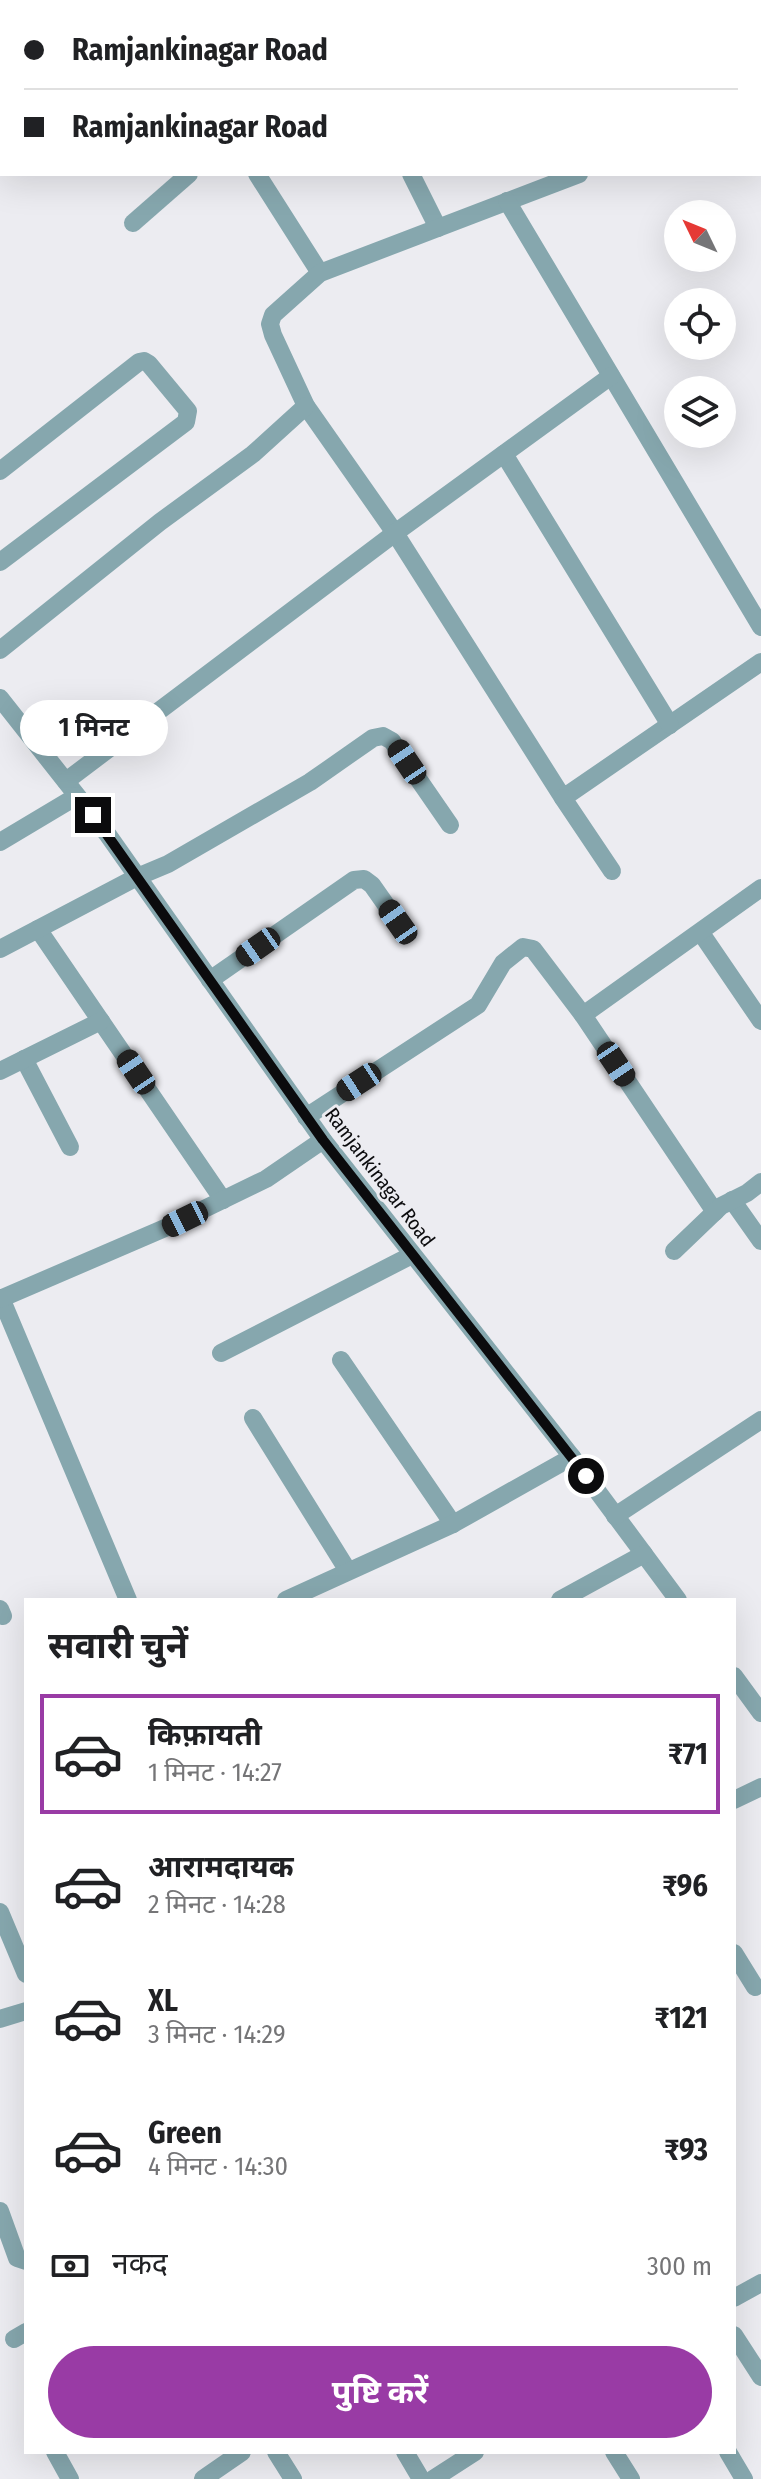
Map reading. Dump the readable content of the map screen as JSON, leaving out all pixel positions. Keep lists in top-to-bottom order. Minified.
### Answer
{"streets":{"street":["Ramjankinagar Road"]},"north":"top left","page":{"banner":["Ramjankinagar Road","Ramjankinagar Road"],"bubble":"1 मिनट","heading":"सवारी चुनें","list":[{"name":"किफ़ायती","note":"1 मिनट · 14:27","value":"₹71"},{"name":"आरामदायक","note":"2 मिनट · 14:28","value":"₹96"},{"name":"XL","note":"3 मिनट · 14:29","value":"₹121"},{"name":"Green","note":"4 मिनट · 14:30","value":"₹93"}],"pay":["नकद","300 m"],"buttons":"पुष्टि करें"}}
